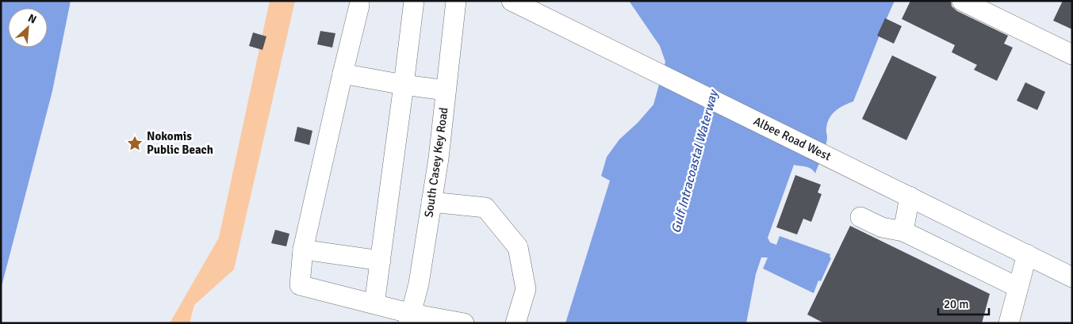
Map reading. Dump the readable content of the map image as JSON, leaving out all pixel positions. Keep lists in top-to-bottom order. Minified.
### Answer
{"streets":{"street":["Albee Road West","South Casey Key Road"]},"water":["Gulf Intracoastal Waterway"],"places":{"place":["Nokomis Public Beach"]},"scale_bar":"20 m","north":"top right"}
